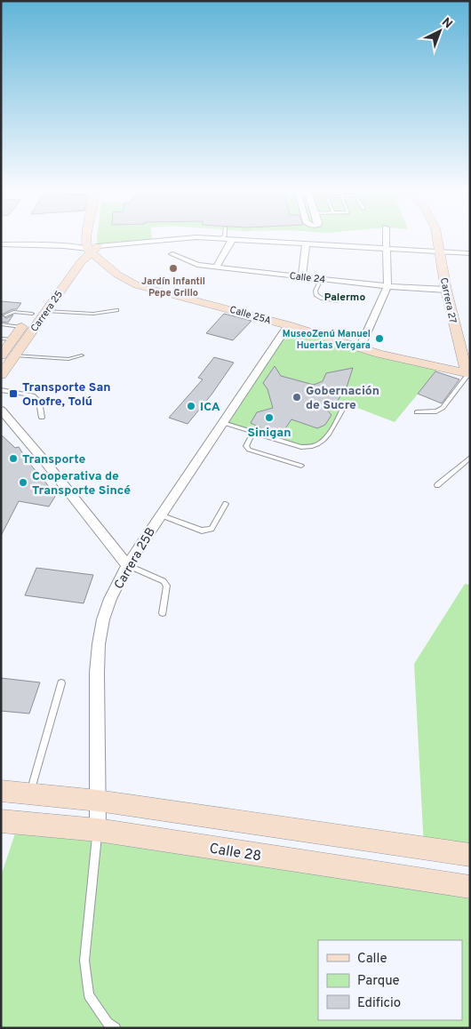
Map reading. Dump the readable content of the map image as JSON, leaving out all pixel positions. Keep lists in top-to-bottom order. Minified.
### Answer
{"streets":{"main road":["Carrera 27","Carrera 25","Calle 25A","Calle 28"],"street":["Calle 24","Carrera 25B"]},"crossings":[["Calle 24","Carrera 27"],["Carrera 27","Calle 25A"],["Carrera 25","Calle 25A"],["Calle 25A","Carrera 25B"],["Carrera 25B","Calle 28"]],"districts":["Palermo"],"places":{"other":["Jardín Infantil Pepe Grillo","MuseoZenú Manuel Huertas Vergara","Gobernación de Sucre","ICA","Sinigan","Transporte","Cooperativa de Transporte Sincé"],"transit":["Transporte San Onofre, Tolú"]},"legend":["Calle","Parque","Edificio"],"north":"top right"}
